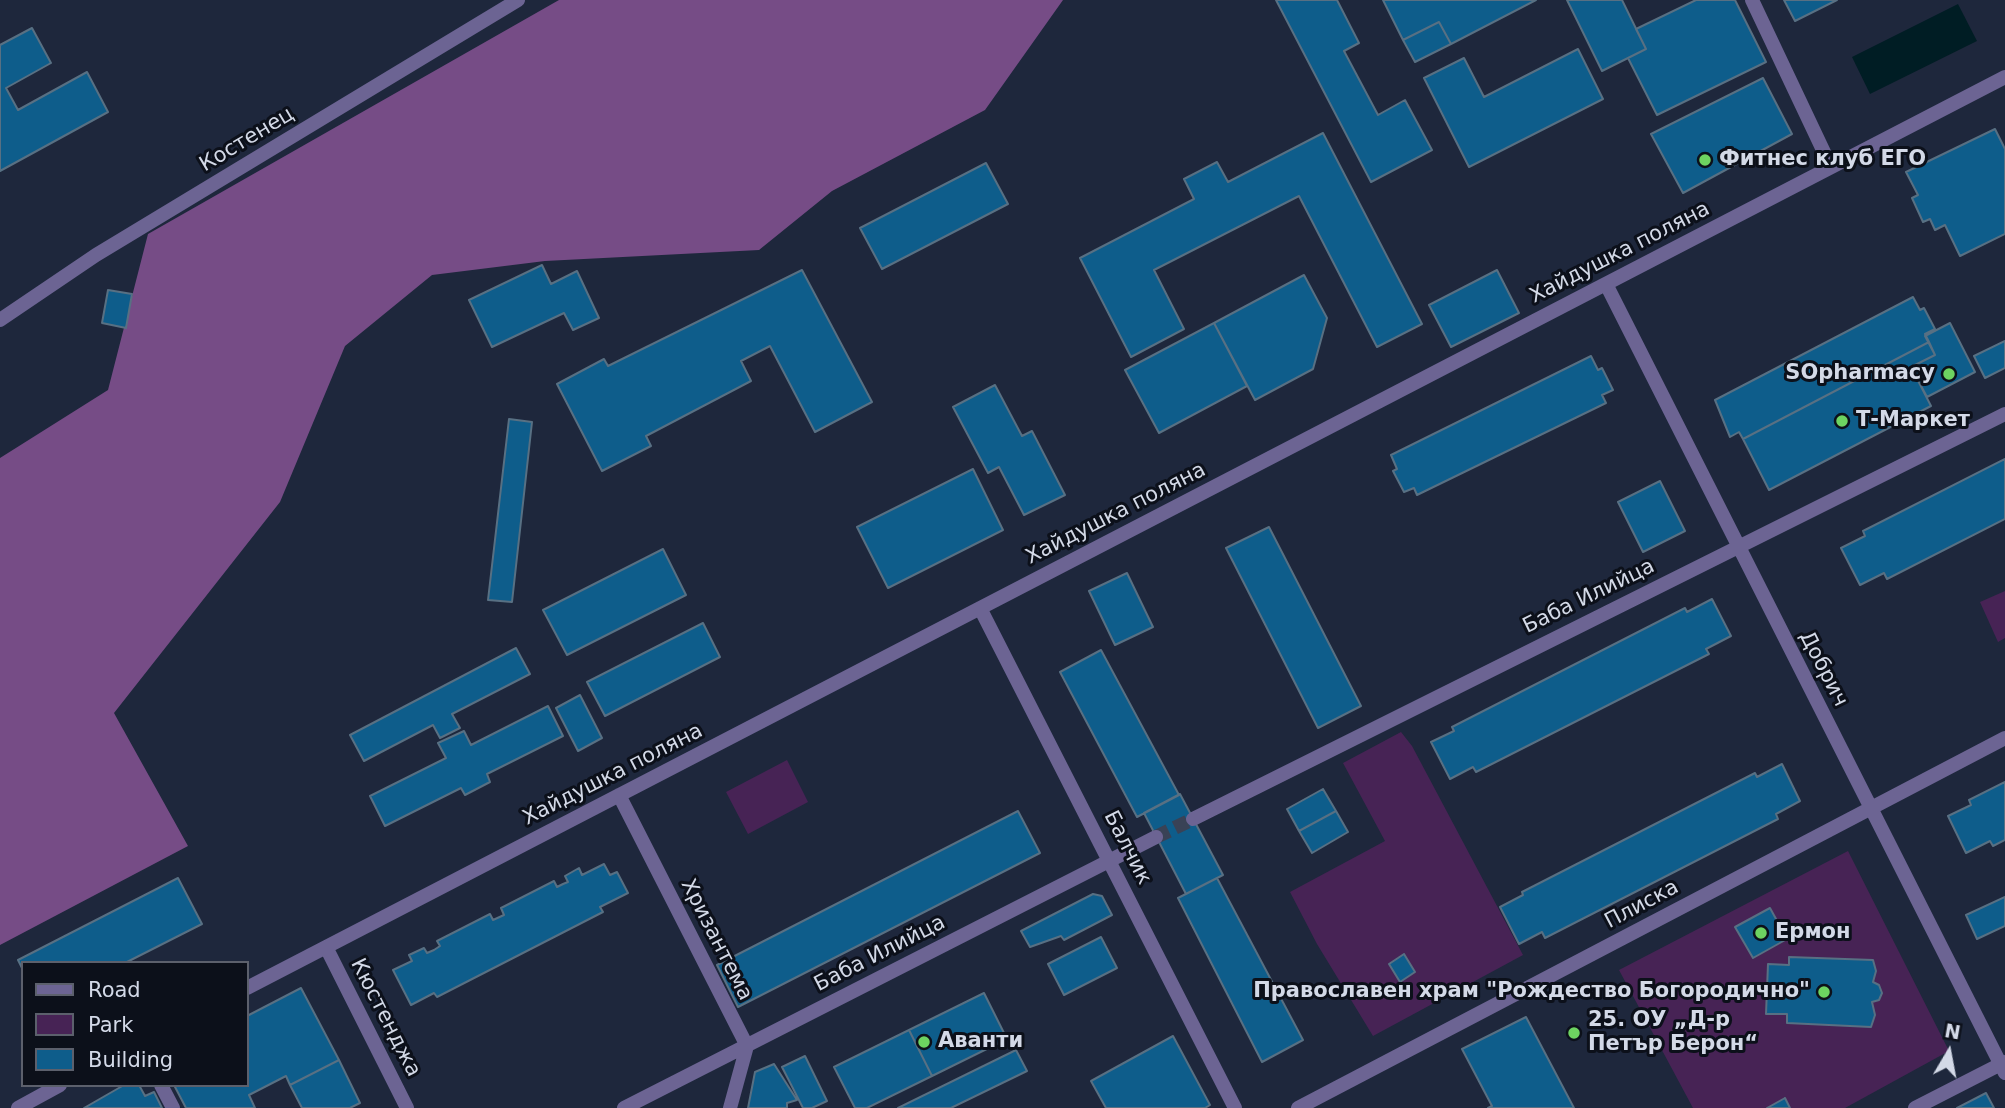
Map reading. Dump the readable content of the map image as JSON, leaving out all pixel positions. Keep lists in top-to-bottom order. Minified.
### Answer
{"streets":{"street":["Костенец","Хайдушка поляна","Баба Илийца","Добрич","Балчик","Плиска","Хризантема","Кюстенджа"]},"crossings":[["Хайдушка поляна","Добрич"],["Хайдушка поляна","Балчик"],["Хайдушка поляна","Хризантема"],["Хайдушка поляна","Кюстенджа"],["Баба Илийца","Добрич"],["Баба Илийца","Балчик"],["Баба Илийца","Хризантема"],["Добрич","Плиска"]],"places":["Фитнес клуб ЕГО","SOpharmacy","Т-Маркет","Ермон","Православен храм \"Рождество Богородично\"","25. ОУ „Д-р Петър Берон“","Аванти"],"legend":["Road","Park","Building"],"north":"top"}
